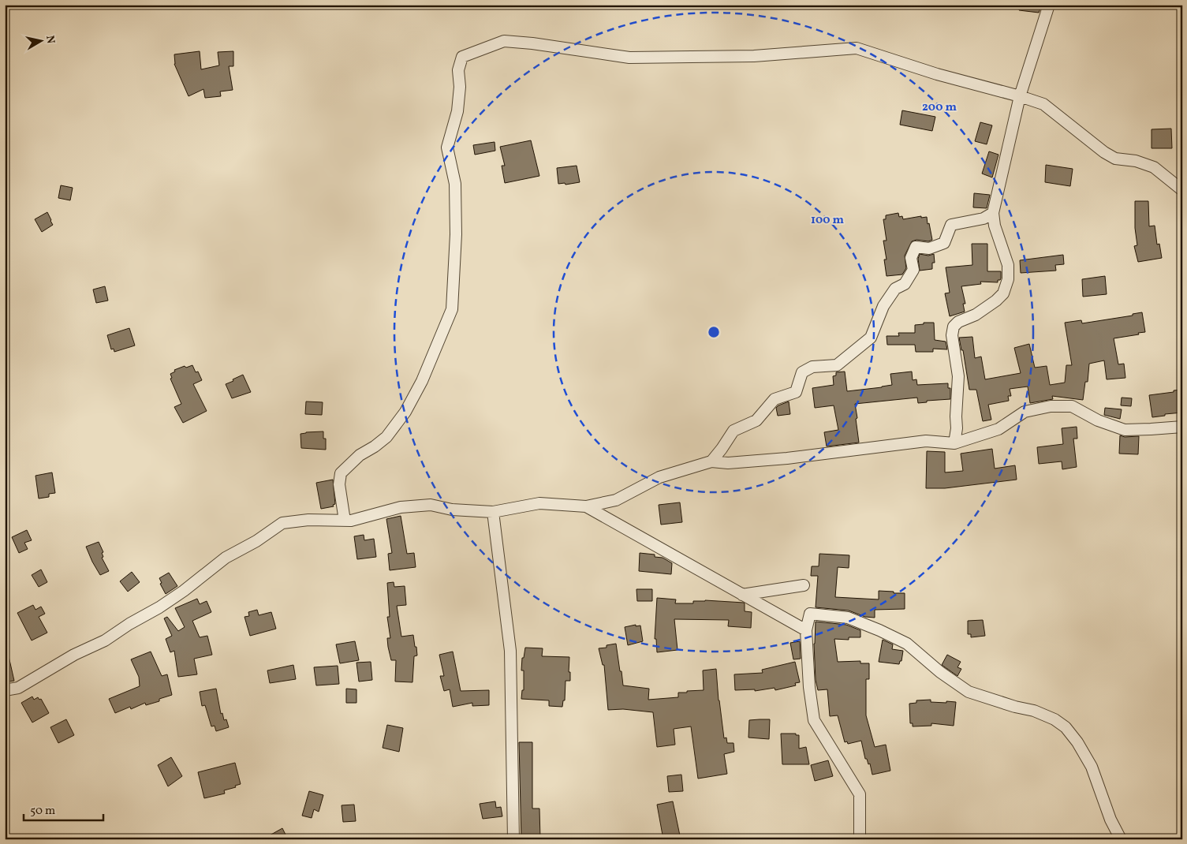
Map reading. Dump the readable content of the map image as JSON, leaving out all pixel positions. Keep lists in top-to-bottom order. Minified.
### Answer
{"scale_bar":"50 m","north":"right","rings":["200 m","100 m"]}
